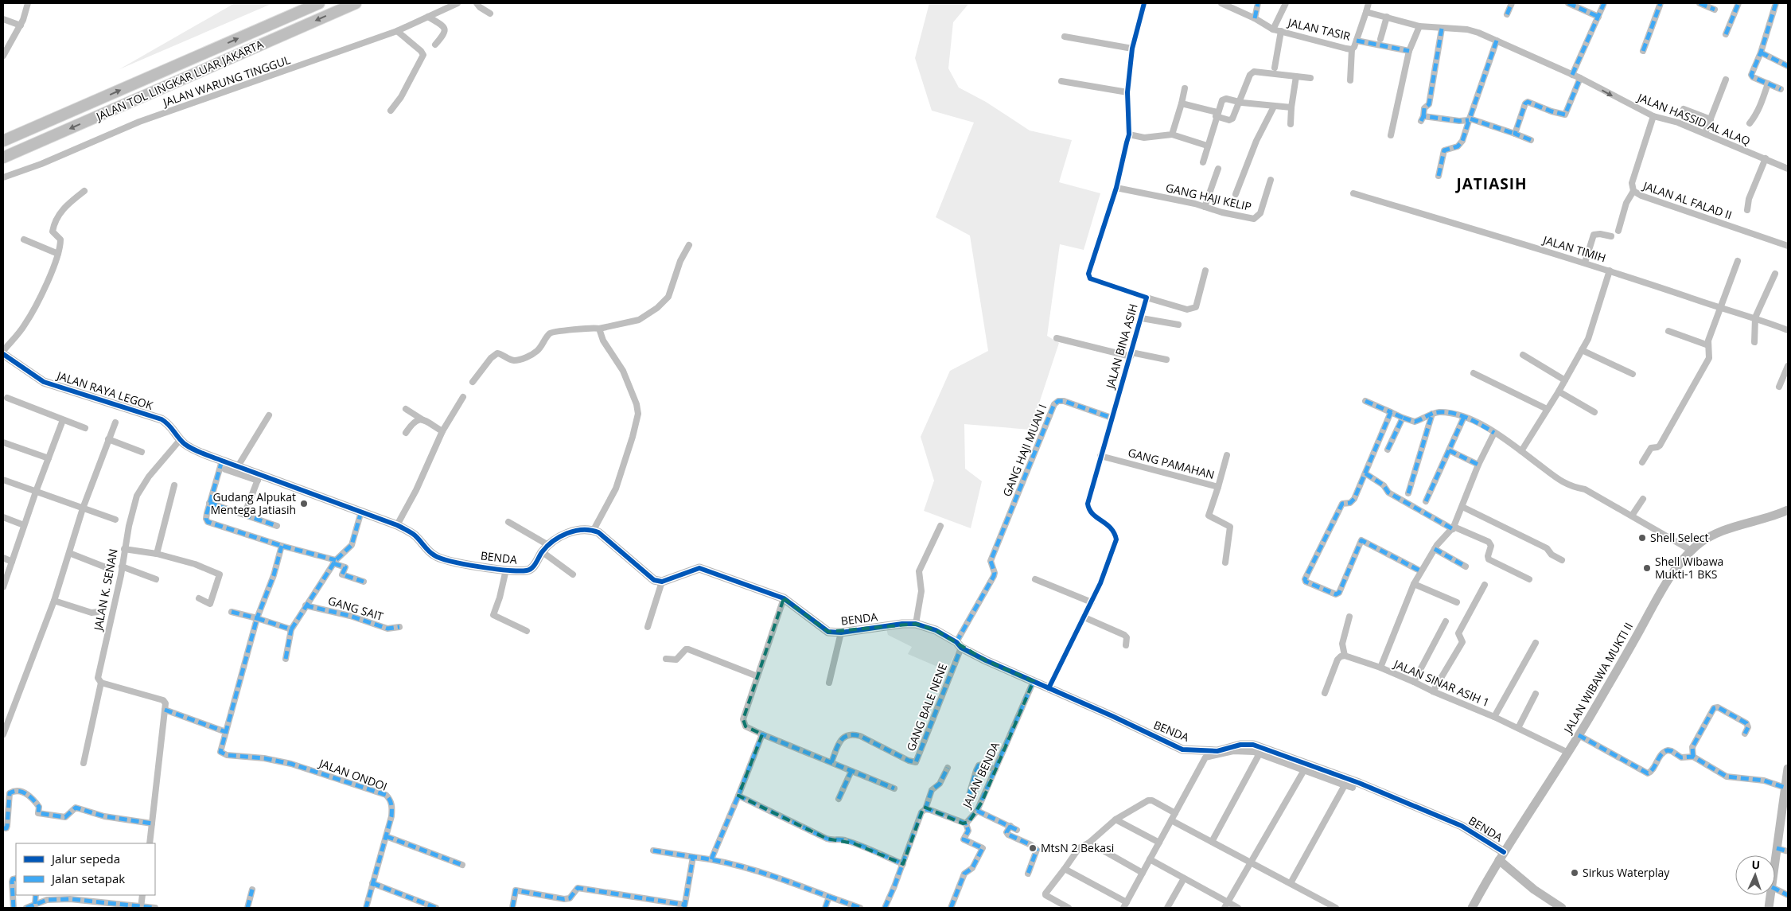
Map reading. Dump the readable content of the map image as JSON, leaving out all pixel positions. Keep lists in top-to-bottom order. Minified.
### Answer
{"streets":{"highway":["JALAN TOL LINGKAR LUAR JAKARTA"],"street":["JALAN TASIR","JALAN WARUNG TINGGUL","JALAN HASSID AL ALAQ","GANG HAJI KELIP","JALAN AL FALAD II","JALAN TIMIH","JALAN BINA ASIH","JALAN RAYA LEGOK","GANG HAJI MUAN I","GANG PAMAHAN","BENDA","JALAN K. SENAN","GANG SAIT","JALAN WIBAWA MUKTI II","JALAN SINAR ASIH 1","GANG BALE NENE","JALAN ONDOI","JALAN BENDA"]},"crossings":[["JALAN HASSID AL ALAQ","JALAN AL FALAD II"],["GANG HAJI KELIP","JALAN BINA ASIH"],["JALAN BINA ASIH","GANG HAJI MUAN I"],["JALAN BINA ASIH","GANG PAMAHAN"],["JALAN BINA ASIH","BENDA"],["JALAN RAYA LEGOK","BENDA"],["JALAN RAYA LEGOK","JALAN K. SENAN"],["GANG HAJI MUAN I","BENDA"],["GANG HAJI MUAN I","GANG BALE NENE"],["BENDA","JALAN WIBAWA MUKTI II"],["BENDA","GANG BALE NENE"],["BENDA","JALAN BENDA"],["JALAN WIBAWA MUKTI II","JALAN SINAR ASIH 1"]],"one_way":["JALAN HASSID AL ALAQ"],"districts":["JATIASIH"],"places":["Gudang Alpukat Mentega Jatiasih","Shell Select","Shell Wibawa Mukti-1 BKS","MtsN 2 Bekasi","Sirkus Waterplay"],"legend":["Jalur sepeda","Jalan setapak"],"north":"top"}
